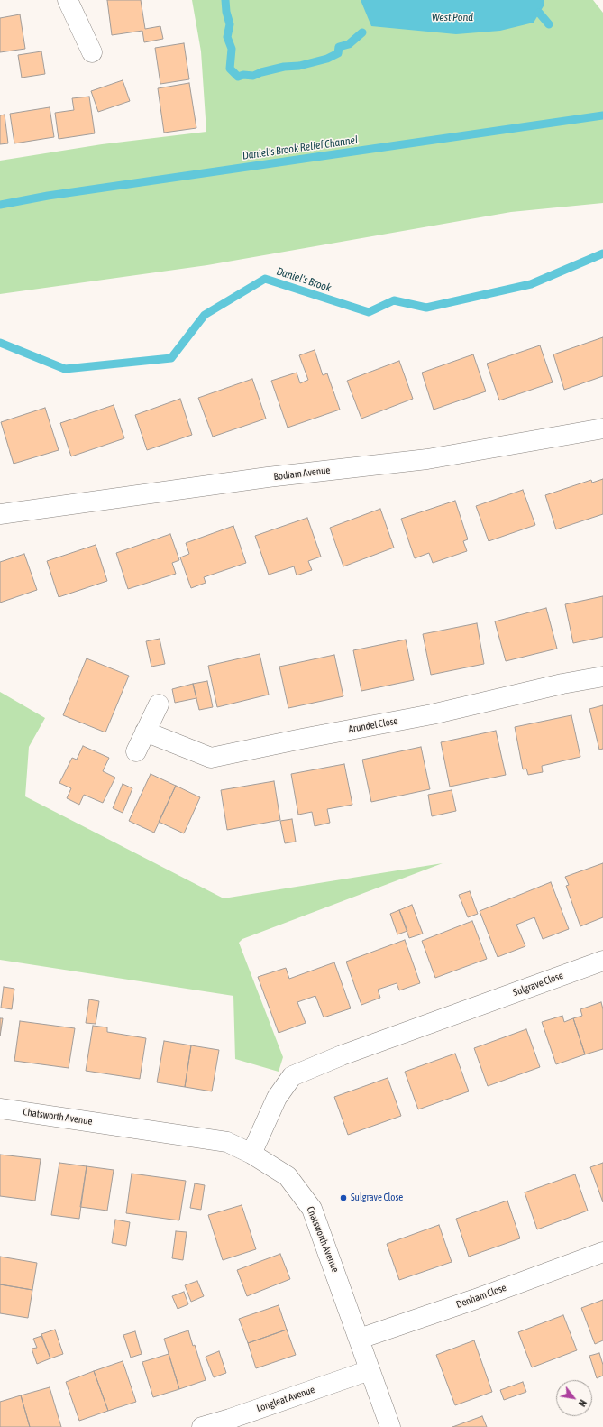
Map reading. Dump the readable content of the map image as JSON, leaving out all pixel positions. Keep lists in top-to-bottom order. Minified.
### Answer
{"streets":{"street":["Bodiam Avenue","Arundel Close","Sulgrave Close","Chatsworth Avenue","Denham Close","Longleat Avenue"]},"crossings":[["Sulgrave Close","Chatsworth Avenue"],["Chatsworth Avenue","Denham Close"],["Chatsworth Avenue","Longleat Avenue"]],"water":["West Pond","Daniel's Brook Relief Channel","Daniel's Brook"],"places":["Sulgrave Close"],"north":"bottom right"}
